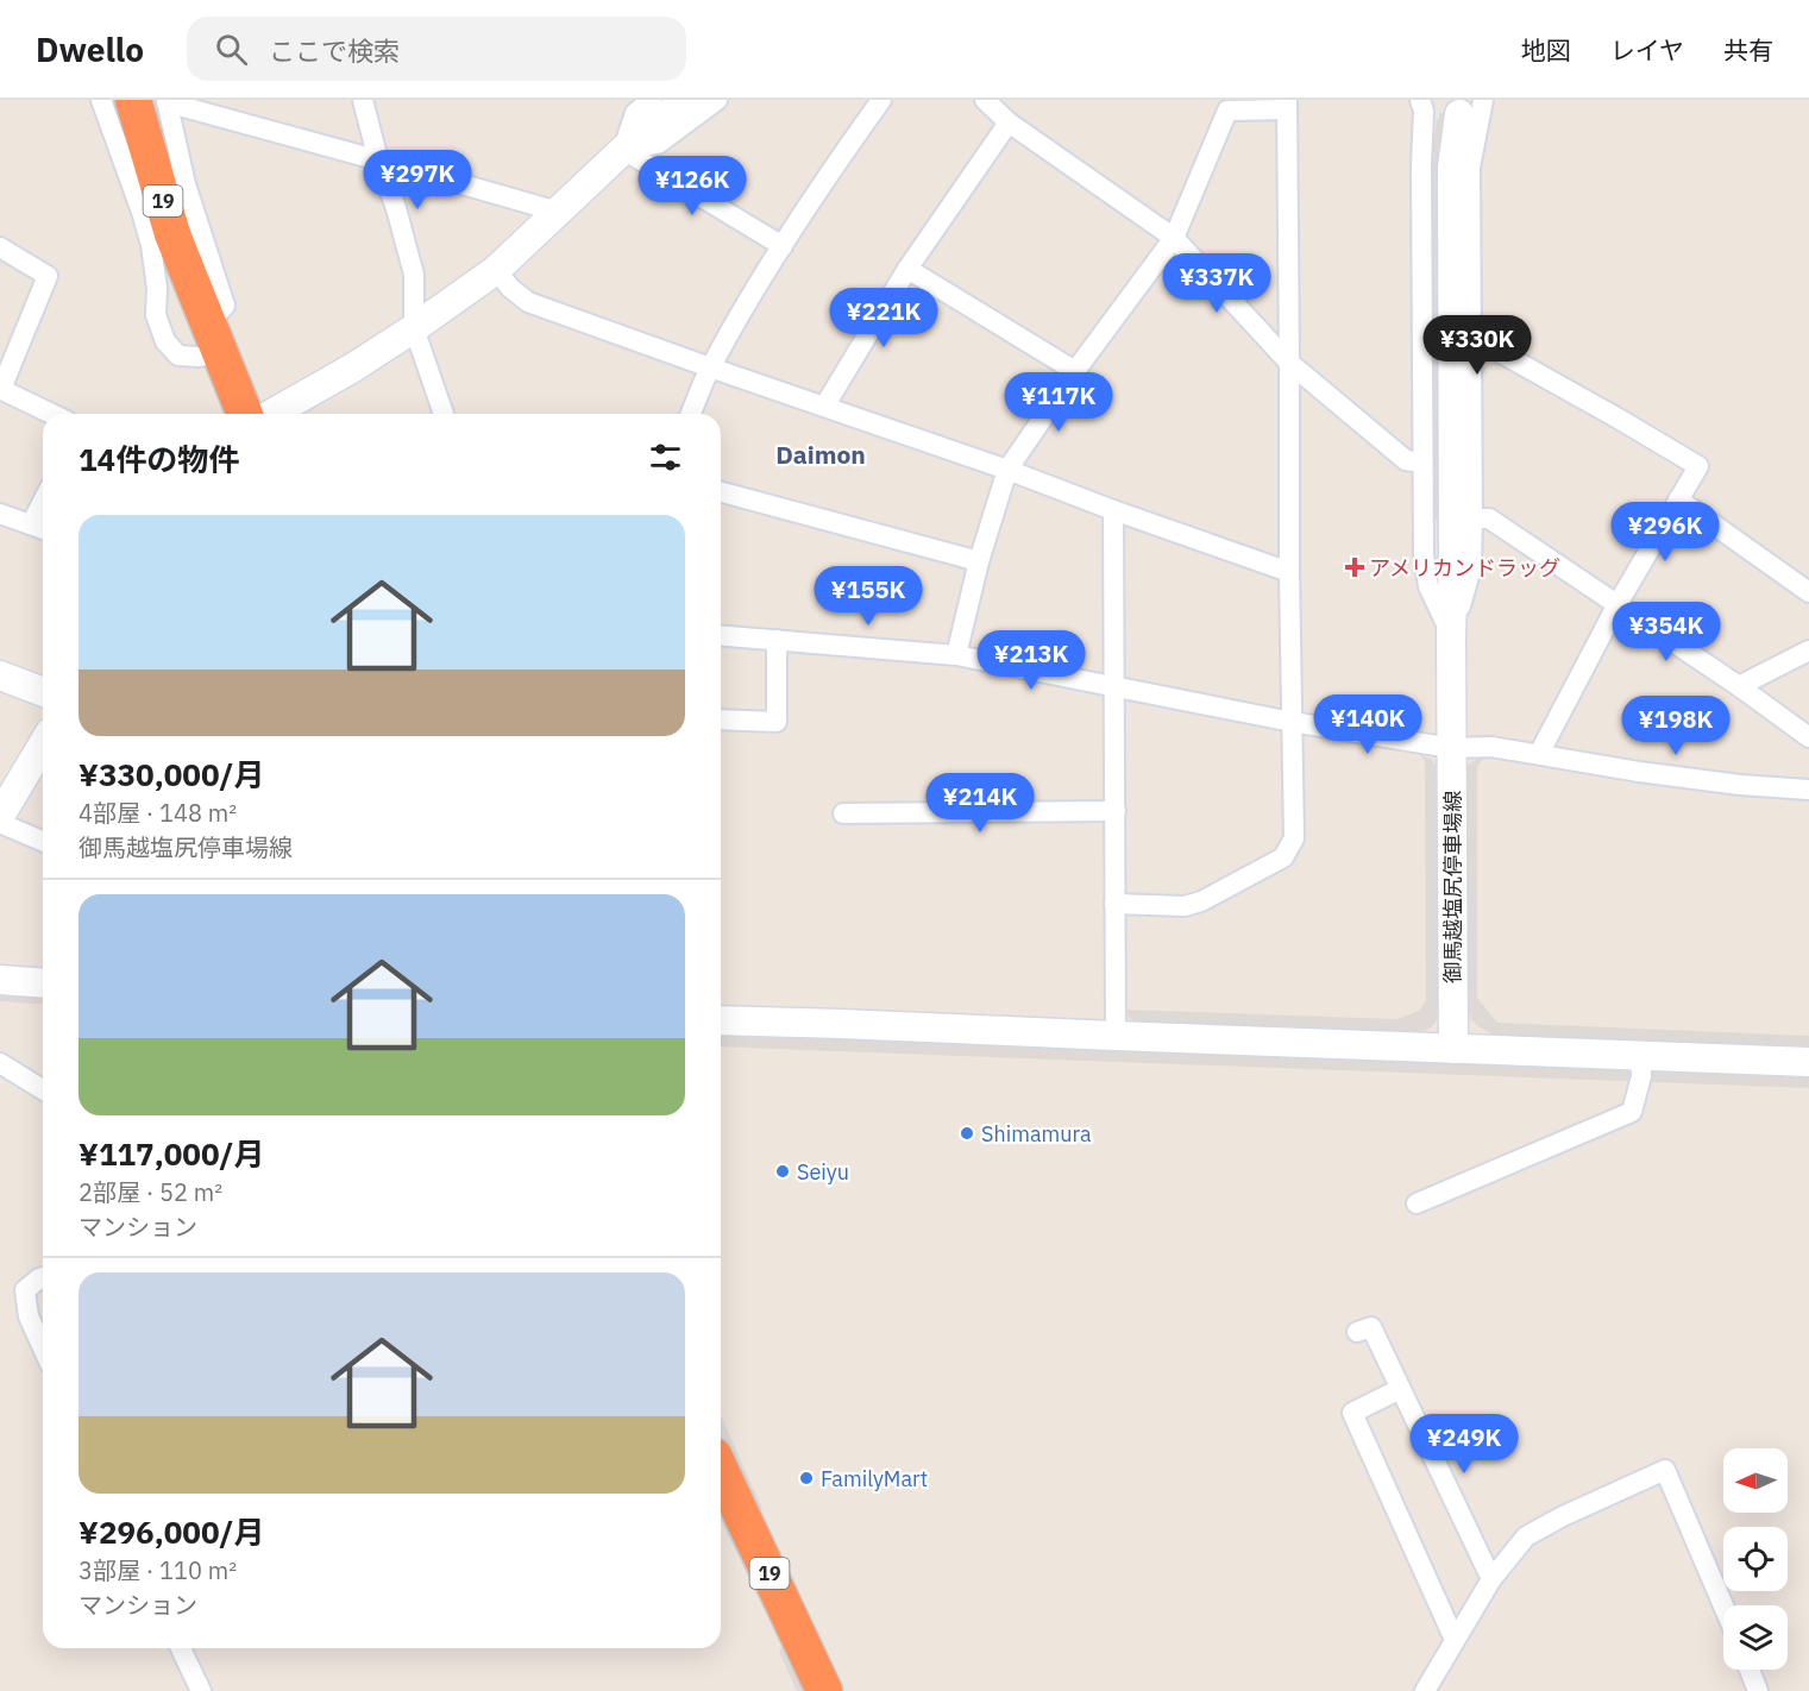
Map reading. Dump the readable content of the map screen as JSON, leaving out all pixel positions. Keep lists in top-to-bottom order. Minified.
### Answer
{"streets":{"highway":["19"],"street":["御馬越塩尻停車場線"]},"districts":["Daimon"],"places":{"health":["アメリカンドラッグ"],"other":["Shimamura","Seiyu","FamilyMart"]},"north":"left","page":{"header":"Dwello","search":"ここで検索","nav":["地図","レイヤ","共有"],"price":["¥297K","¥126K","¥337K","¥221K","¥330K","¥117K","¥296K","¥155K","¥354K","¥213K","¥140K","¥198K","¥214K","¥249K"],"heading":"14件の物件","list":[{"name":"¥330,000/月","note":"4部屋 · 148 m² · 御馬越塩尻停車場線"},{"name":"¥117,000/月","note":"2部屋 · 52 m² · マンション"},{"name":"¥296,000/月","note":"3部屋 · 110 m² · マンション"}]}}
